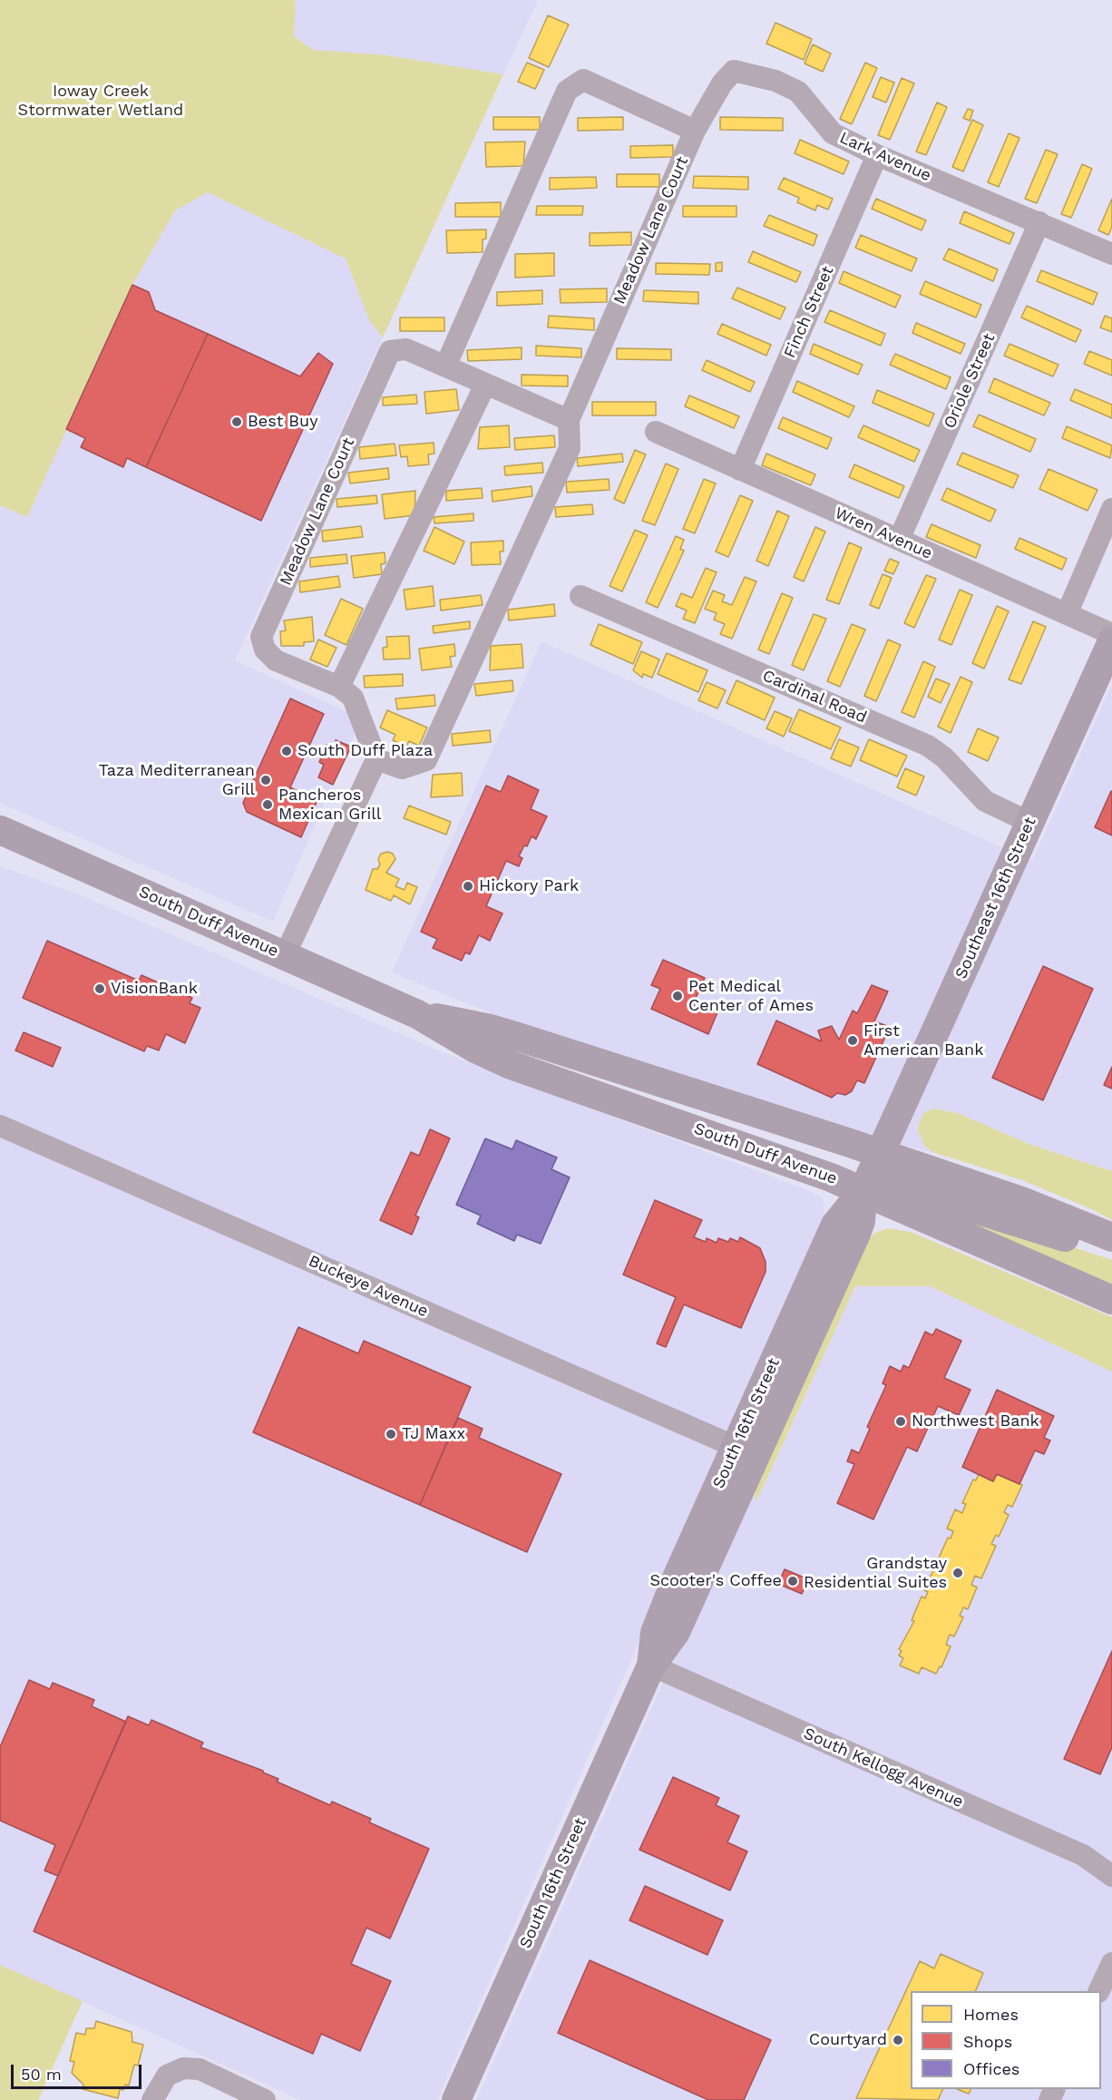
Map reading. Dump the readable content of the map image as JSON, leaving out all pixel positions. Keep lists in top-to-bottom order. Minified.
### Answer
{"streets":{"main road":["Southeast 16th Street","South Duff Avenue","South 16th Street"],"street":["Lark Avenue","Meadow Lane Court","Finch Street","Oriole Street","Wren Avenue","Cardinal Road","Buckeye Avenue","South Kellogg Avenue"]},"crossings":[["Lark Avenue","Meadow Lane Court"],["Lark Avenue","Finch Street"],["Lark Avenue","Oriole Street"],["Finch Street","Wren Avenue"],["Oriole Street","Wren Avenue"],["Cardinal Road","Southeast 16th Street"],["Southeast 16th Street","South Duff Avenue"],["Southeast 16th Street","South 16th Street"],["South Duff Avenue","South 16th Street"],["Buckeye Avenue","South 16th Street"],["South 16th Street","South Kellogg Avenue"]],"parks":["Ioway Creek Stormwater Wetland"],"places":["Best Buy","South Duff Plaza","Taza Mediterranean Grill","Pancheros Mexican Grill","Hickory Park","VisionBank","Pet Medical Center of Ames","First American Bank","Northwest Bank","TJ Maxx","Grandstay Residential Suites","Scooter's Coffee","Courtyard"],"legend":["Homes","Shops","Offices"],"scale_bar":"50 m"}
